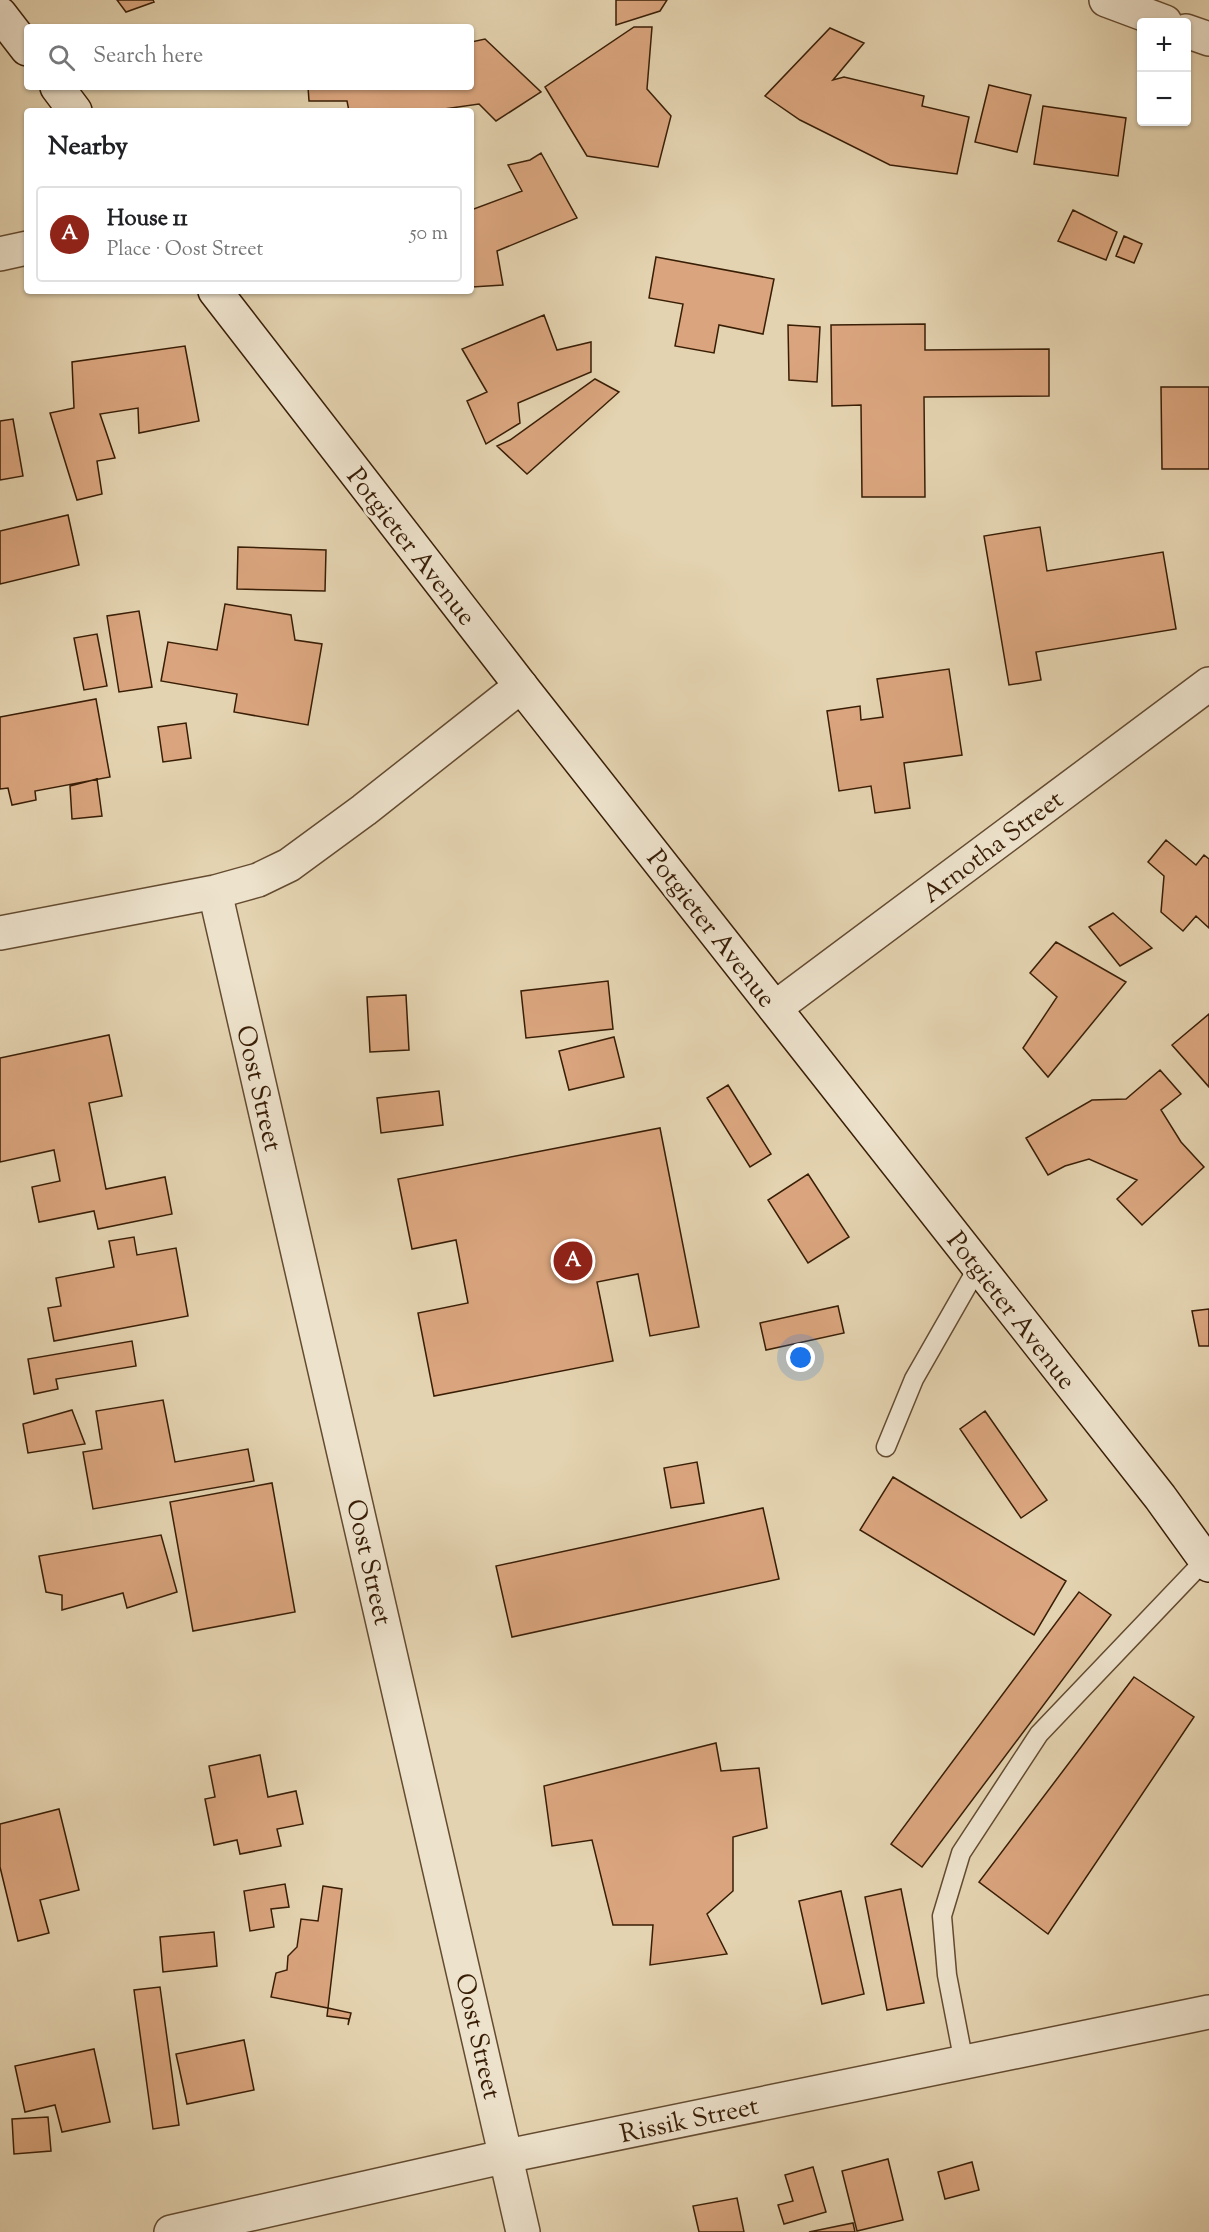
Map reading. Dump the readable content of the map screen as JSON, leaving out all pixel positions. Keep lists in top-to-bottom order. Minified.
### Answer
{"streets":{"street":["Potgieter Avenue","Arnotha Street","Oost Street","Rissik Street"]},"crossings":[["Potgieter Avenue","Arnotha Street"],["Oost Street","Rissik Street"]],"page":{"map_buttons":["+","−"],"search":"Search here","heading":"Nearby","list":[{"mark":"A","name":"House 11","note":"Place · Oost Street","value":"50 m"}],"pins":"A"}}
